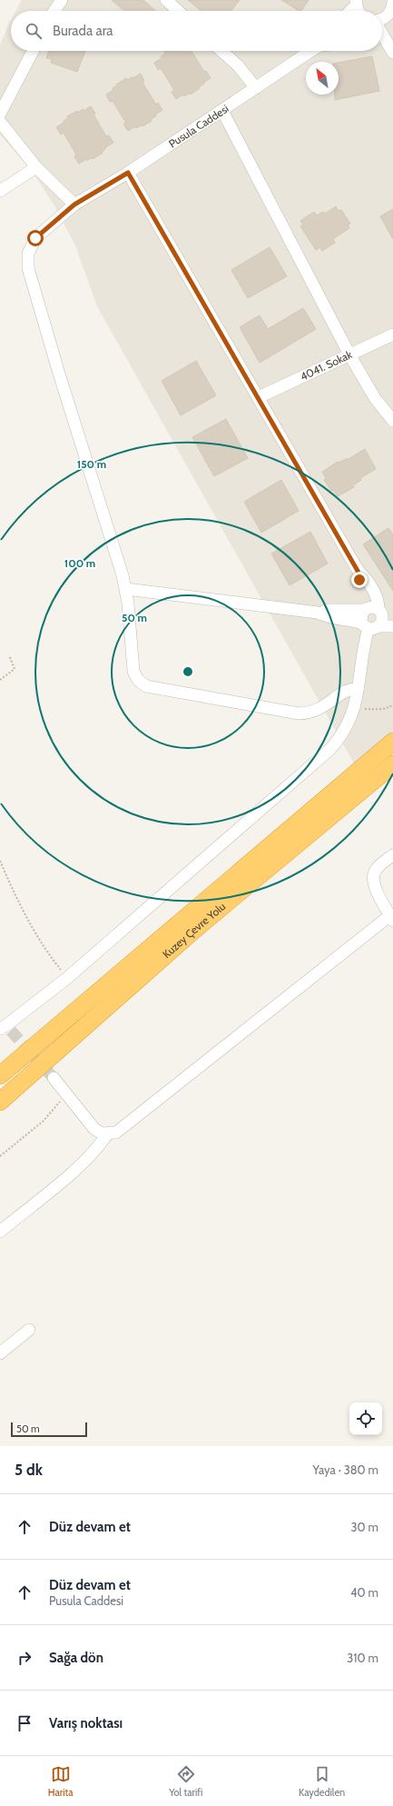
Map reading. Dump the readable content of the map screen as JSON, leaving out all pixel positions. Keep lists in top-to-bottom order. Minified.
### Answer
{"streets":{"highway":["Kuzey Çevre Yolu"],"street":["Pusula Caddesi","4041. Sokak"]},"scale_bar":"50 m","north":"top left","page":{"search":"Burada ara","scale":"50 m","heading":["5 dk","Yaya · 380 m"],"list":[["Düz devam et","30 m"],["Düz devam et","Pusula Caddesi","40 m"],["Sağa dön","310 m"],"Varış noktası"],"nav":["Harita","Yol tarifi","Kaydedilen"]},"rings":["150 m","100 m","50 m"]}
